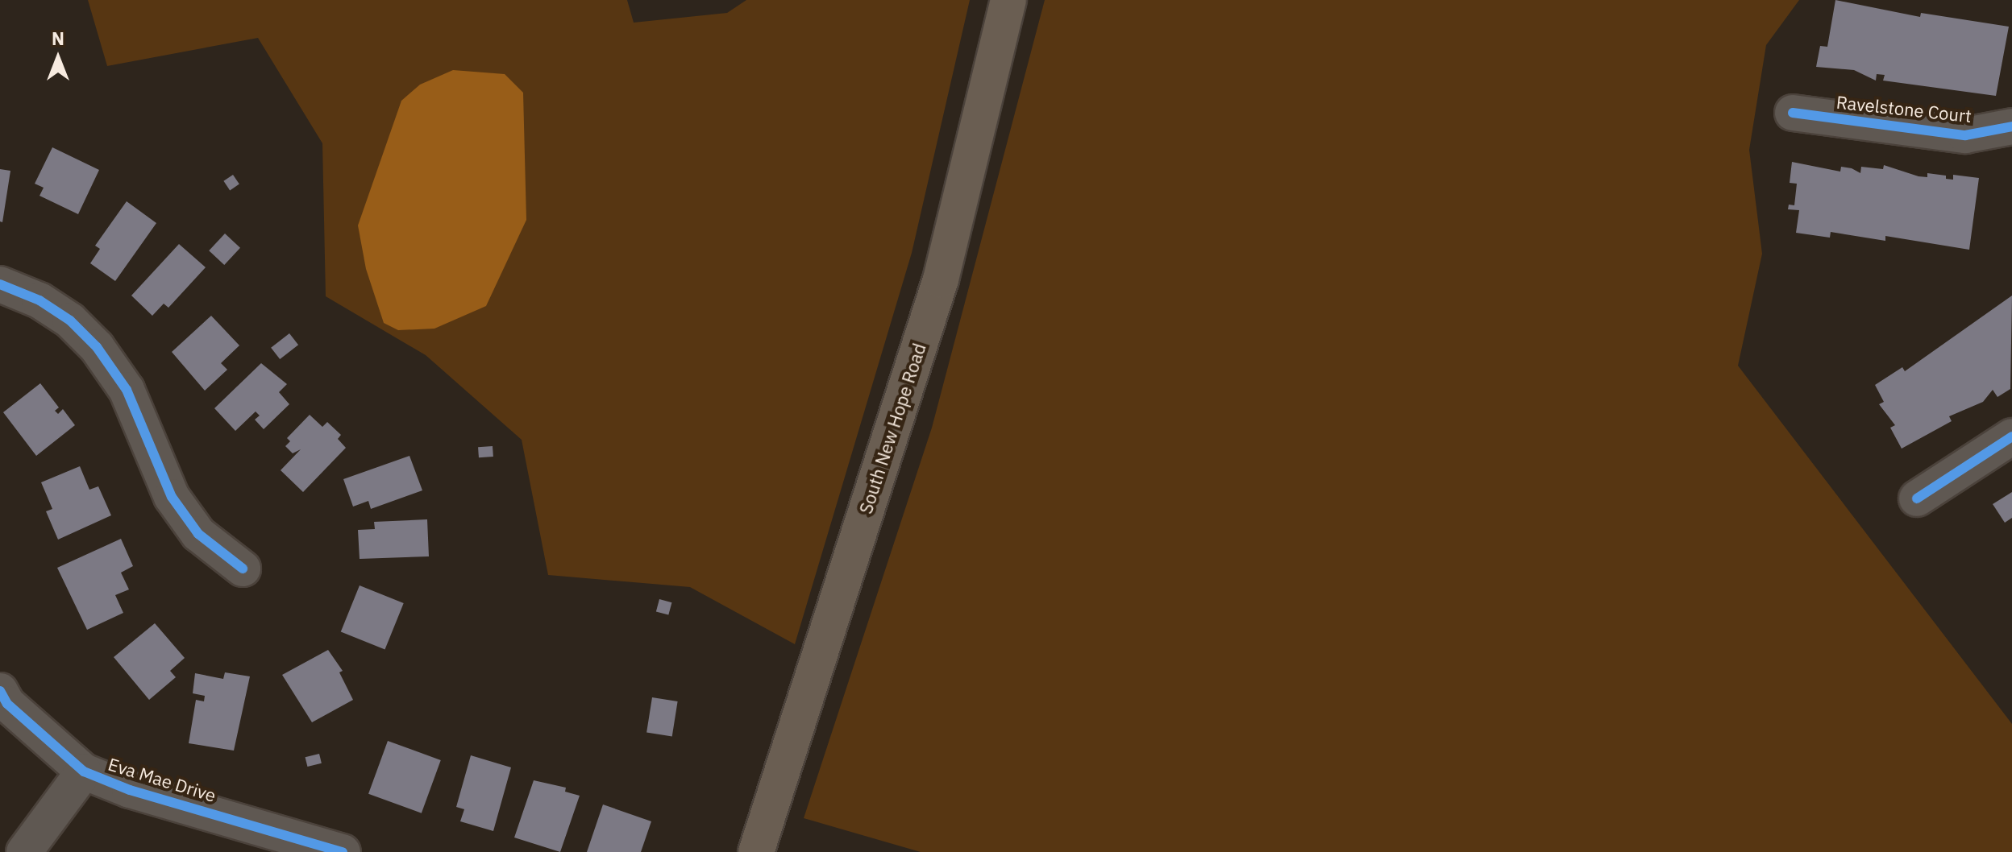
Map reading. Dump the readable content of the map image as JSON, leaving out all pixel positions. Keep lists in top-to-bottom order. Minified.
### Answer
{"streets":{"main road":["South New Hope Road"],"street":["Ravelstone Court","Eva Mae Drive"]},"north":"top"}
